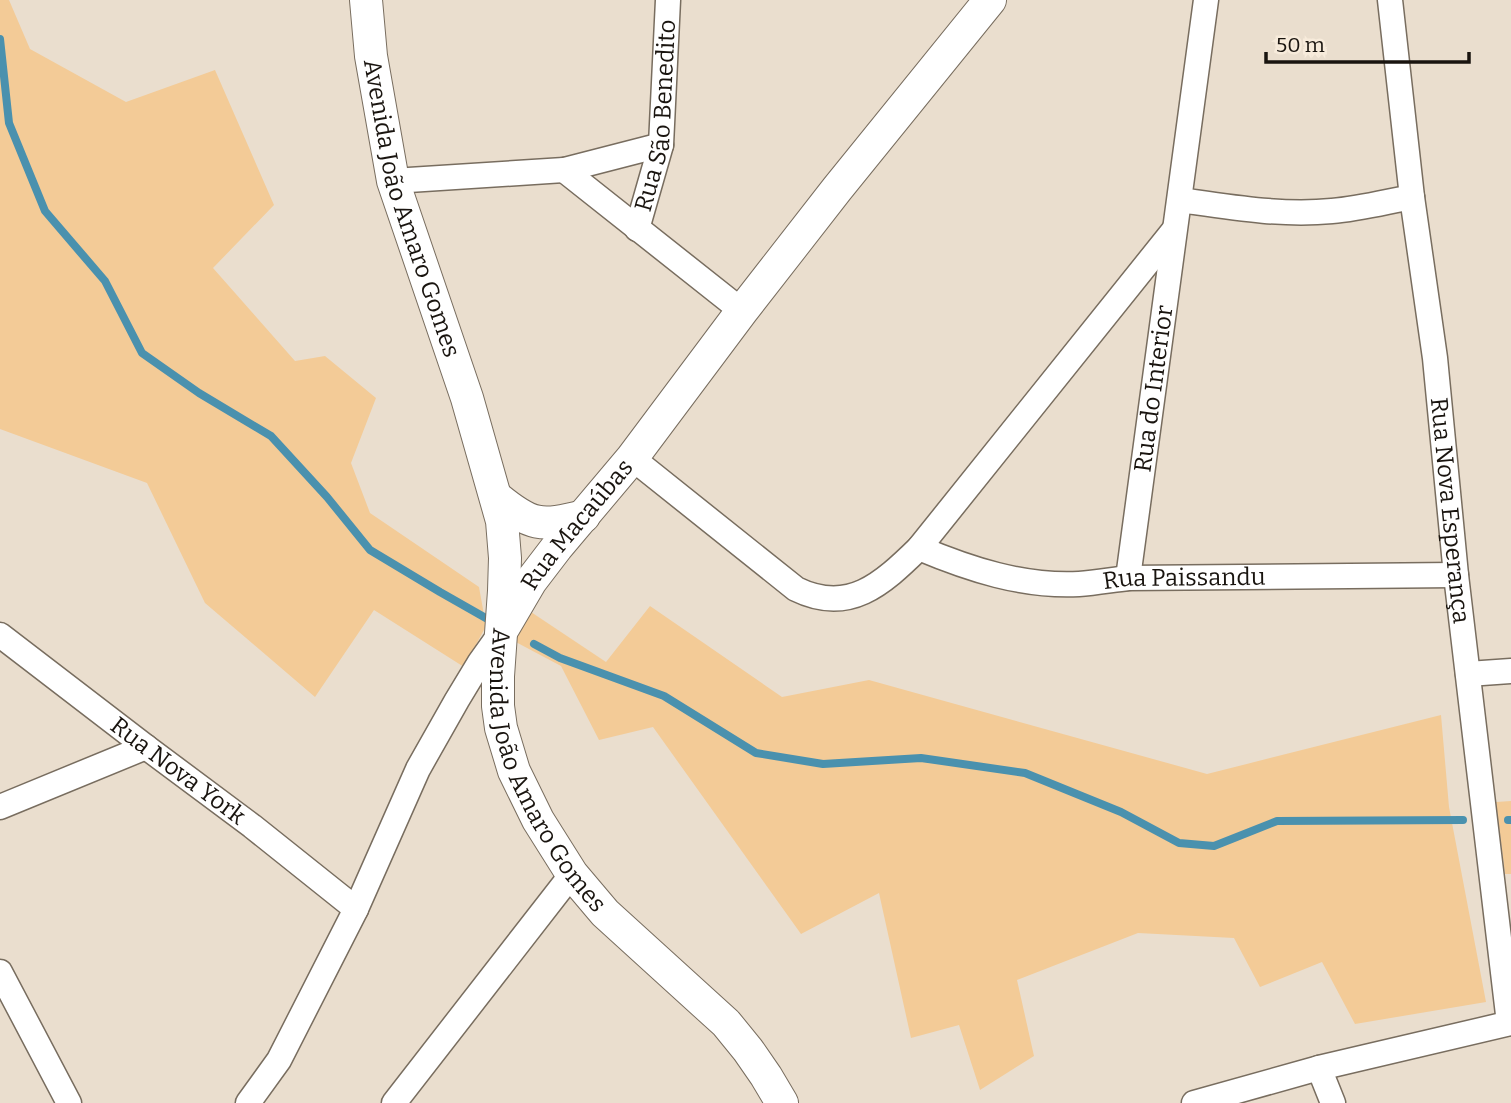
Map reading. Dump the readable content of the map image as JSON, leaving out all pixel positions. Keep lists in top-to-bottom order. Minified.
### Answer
{"streets":{"street":["Rua São Benedito","Avenida João Amaro Gomes","Rua do Interior","Rua Nova Esperança","Rua Macaúbas","Rua Paissandu","Rua Nova York"]},"crossings":[["Avenida João Amaro Gomes","Rua Macaúbas"],["Rua do Interior","Rua Paissandu"],["Rua Nova Esperança","Rua Paissandu"],["Rua Macaúbas","Rua Nova York"]],"scale_bar":"50 m"}
